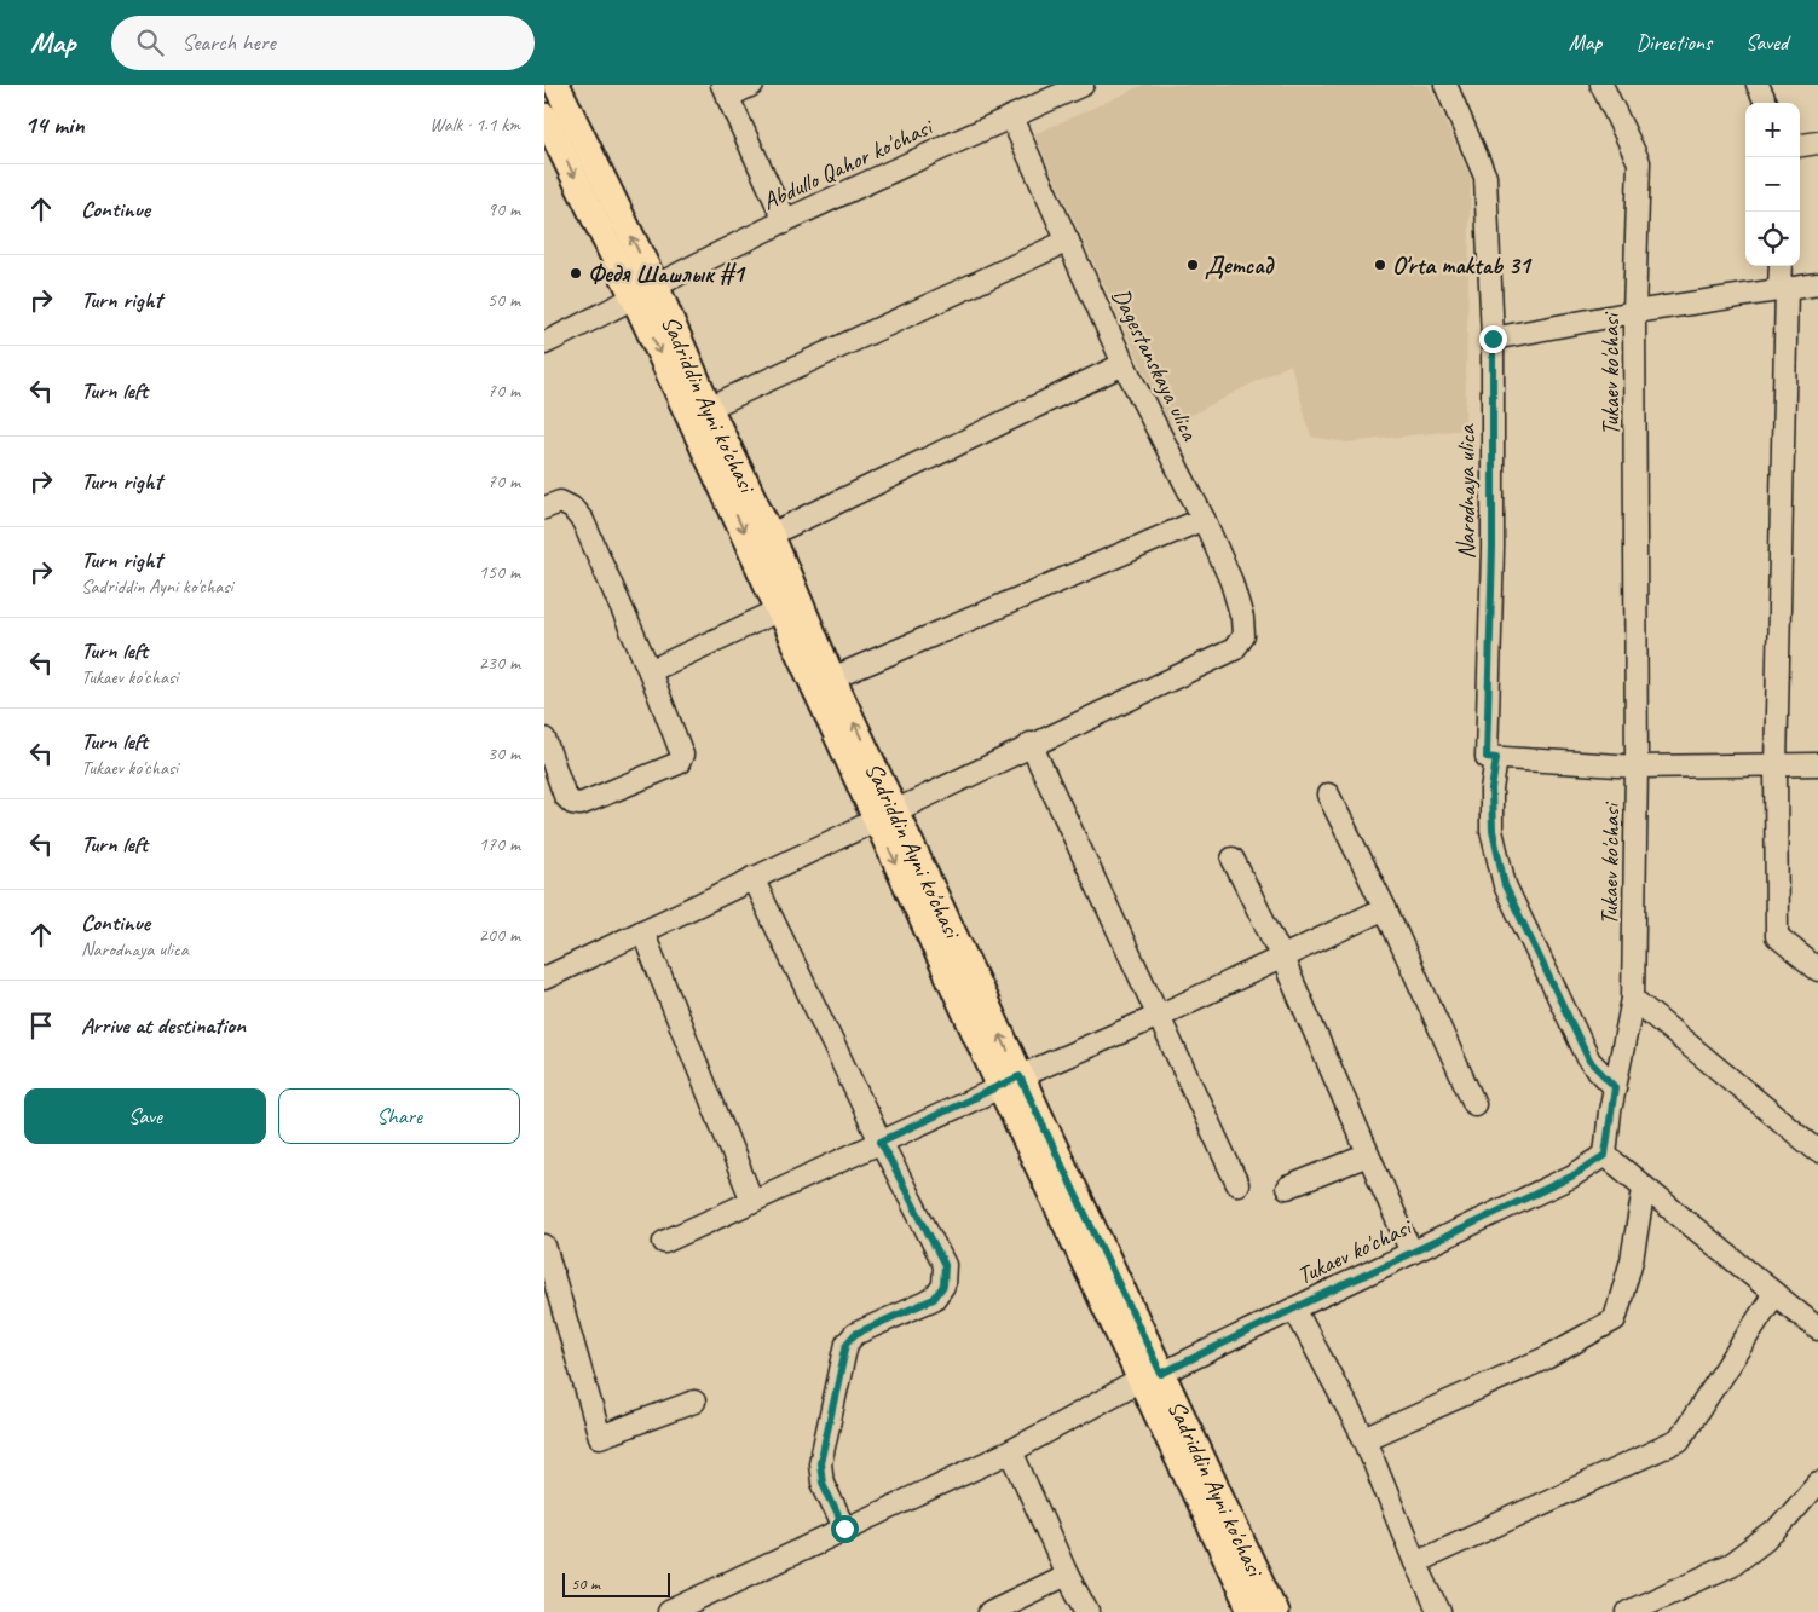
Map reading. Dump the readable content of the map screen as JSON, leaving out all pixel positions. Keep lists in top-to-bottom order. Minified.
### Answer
{"streets":{"main road":["Sadriddin Ayni ko'chasi"],"street":["Abdullo Qahor ko'chasi","Dagestanskaya ulica","Tukaev ko'chasi","Narodnaya ulica"]},"crossings":[["Abdullo Qahor ko'chasi","Dagestanskaya ulica"],["Abdullo Qahor ko'chasi","Sadriddin Ayni ko'chasi"],["Tukaev ko'chasi","Sadriddin Ayni ko'chasi"]],"places":["Детсад","O'rta maktab 31","Федя Шашлык #1"],"scale_bar":"50 m","page":{"header":"Map","search":"Search here","nav":["Map","Directions","Saved"],"heading":["14 min","Walk · 1.1 km"],"map_buttons":["+","−"],"list":[["Continue","90 m"],["Turn right","50 m"],["Turn left","70 m"],["Turn right","70 m"],["Turn right","Sadriddin Ayni ko'chasi","150 m"],["Turn left","Tukaev ko'chasi","230 m"],["Turn left","Tukaev ko'chasi","30 m"],["Turn left","170 m"],["Continue","Narodnaya ulica","200 m"],"Arrive at destination"],"buttons":["Save","Share"],"scale":"50 m"}}
